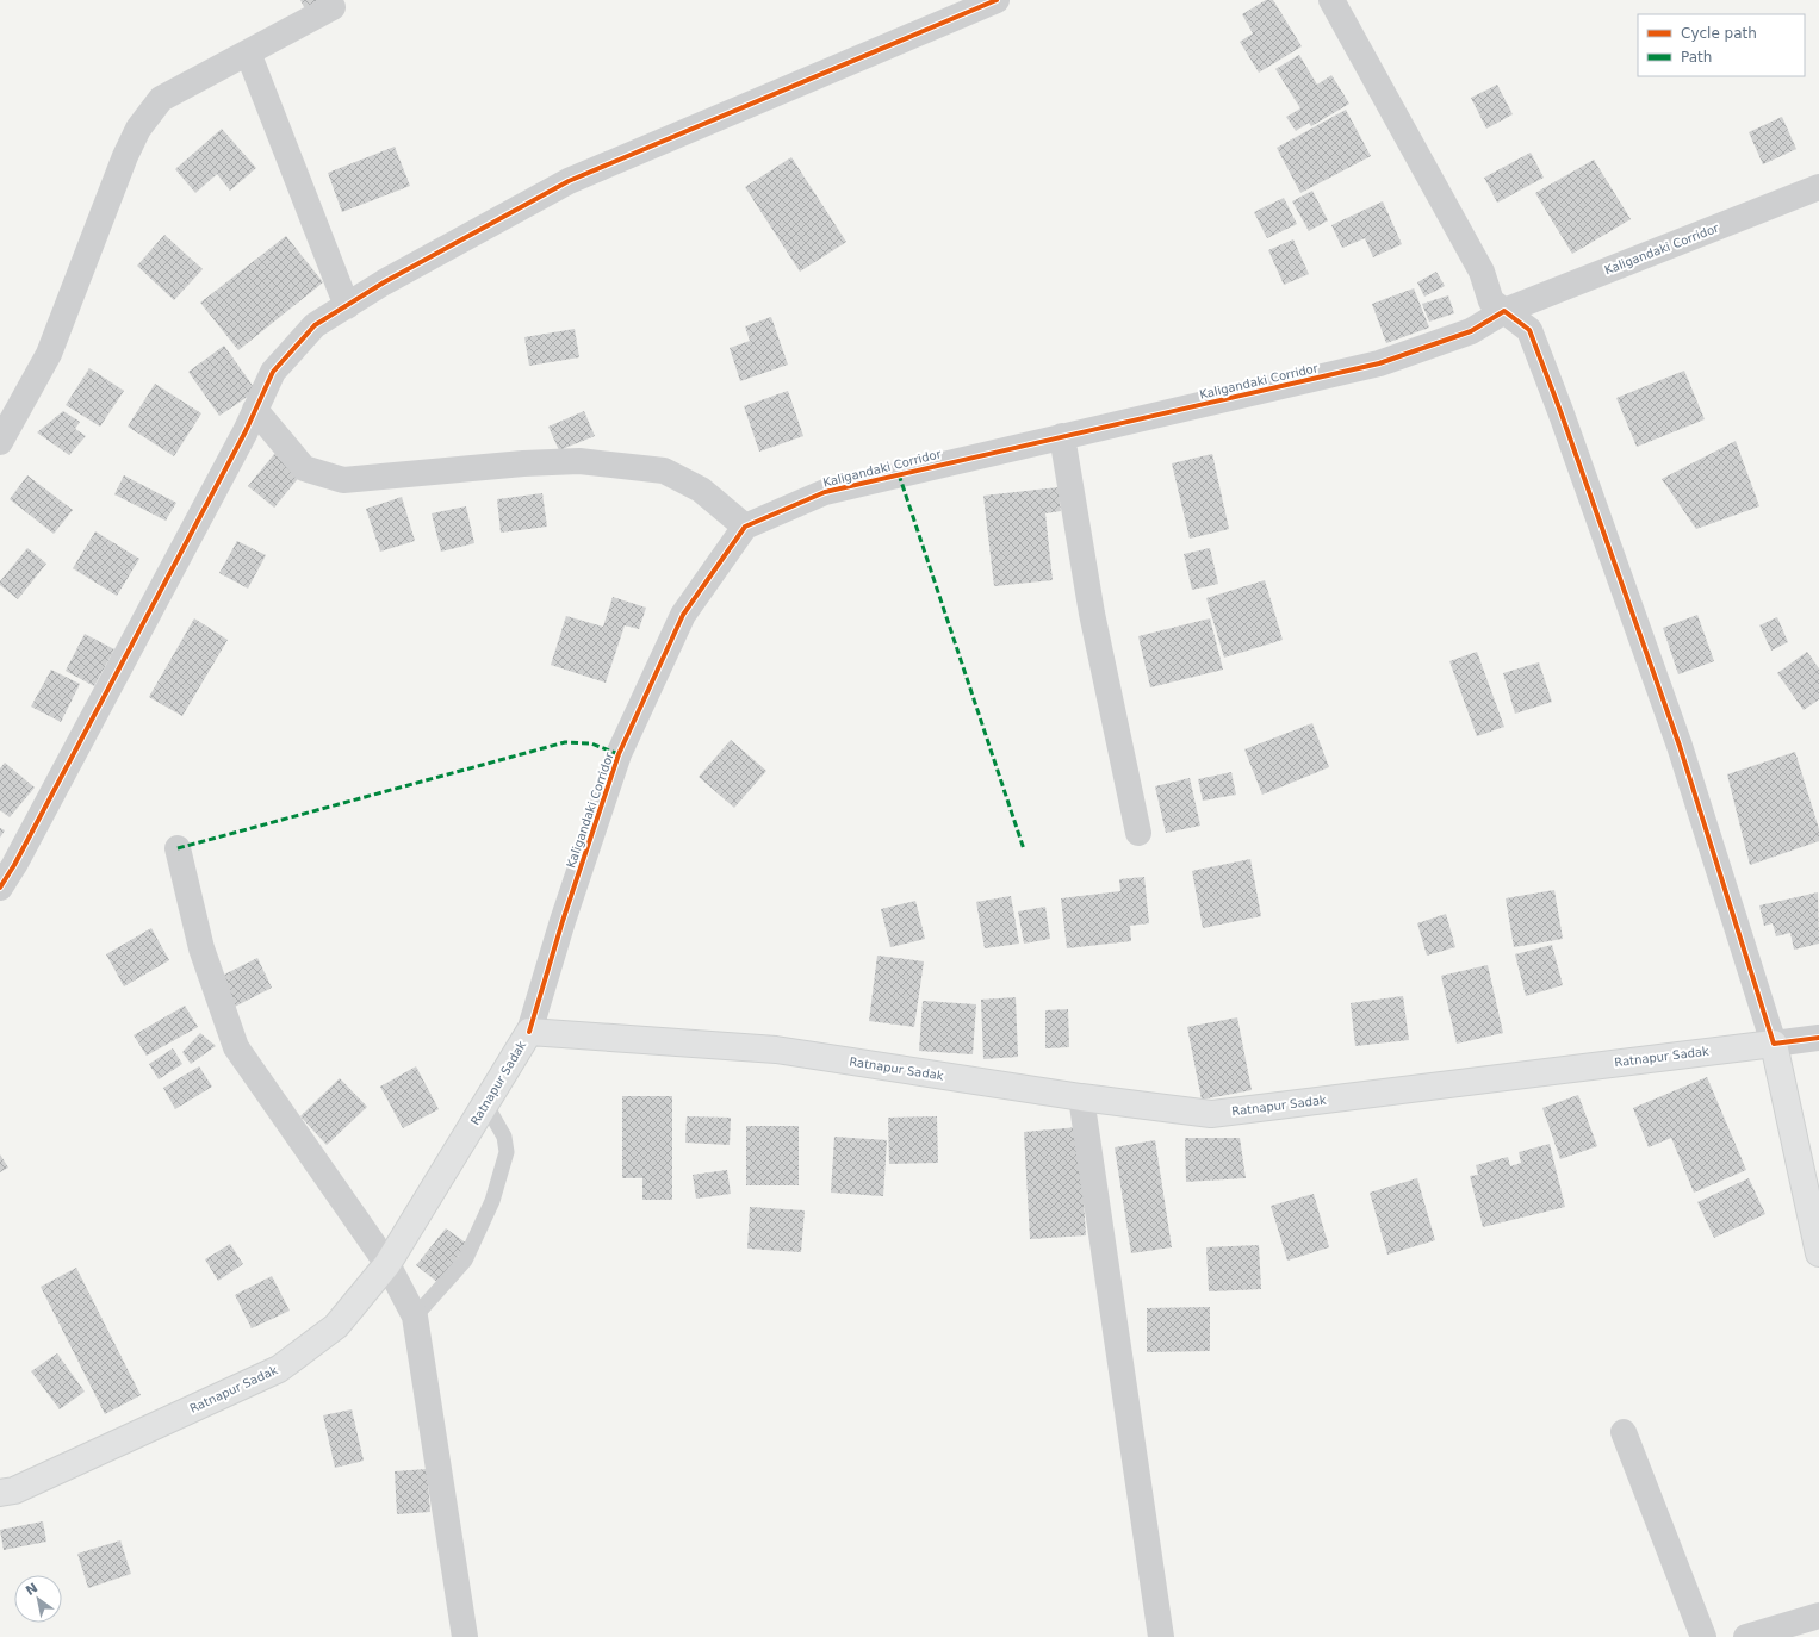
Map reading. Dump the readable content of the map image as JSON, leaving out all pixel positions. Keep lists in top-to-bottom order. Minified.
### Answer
{"streets":{"main road":["Ratnapur Sadak"],"street":["Kaligandaki Corridor"]},"crossings":[["Kaligandaki Corridor","Ratnapur Sadak"]],"legend":["Cycle path","Path"],"north":"top left"}
